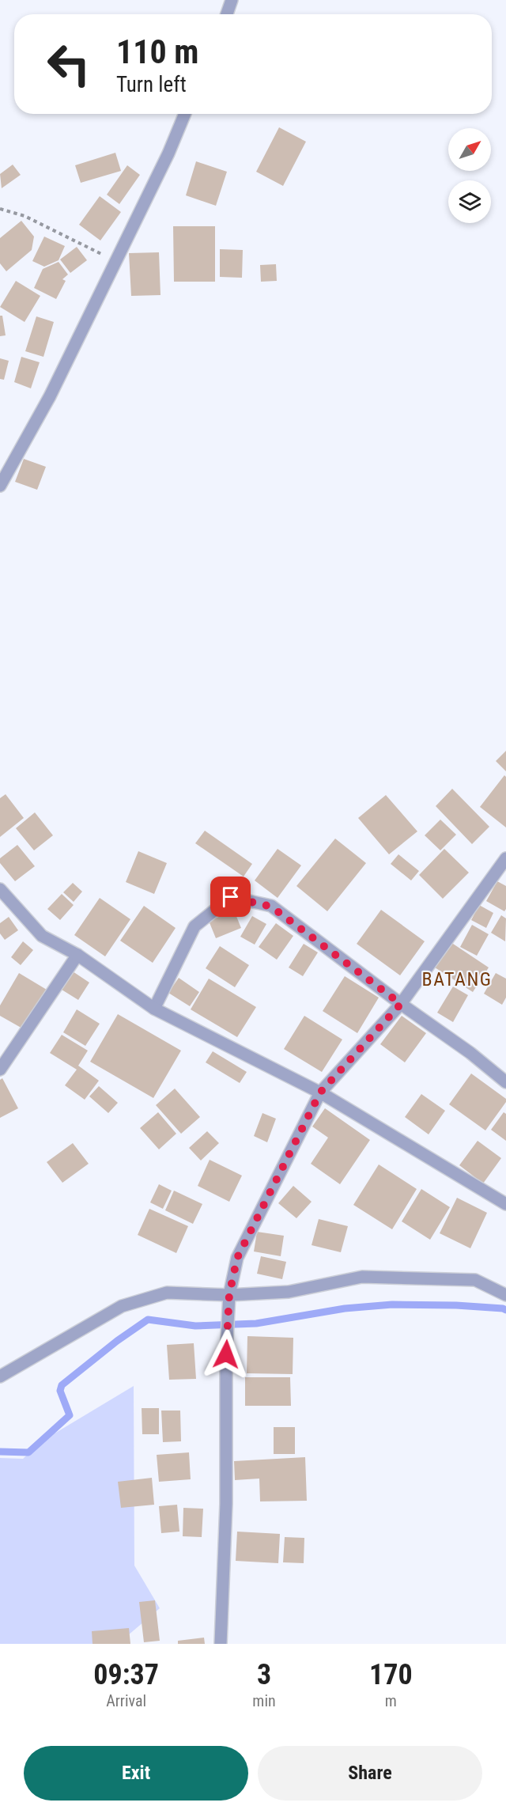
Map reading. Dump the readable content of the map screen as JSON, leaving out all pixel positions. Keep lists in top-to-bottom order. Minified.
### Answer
{"districts":["BATANG"],"north":"top right","page":{"turn":["110 m","Turn left"],"eta":["09:37","Arrival","3","min","170","m"],"buttons":["Exit","Share"]}}
